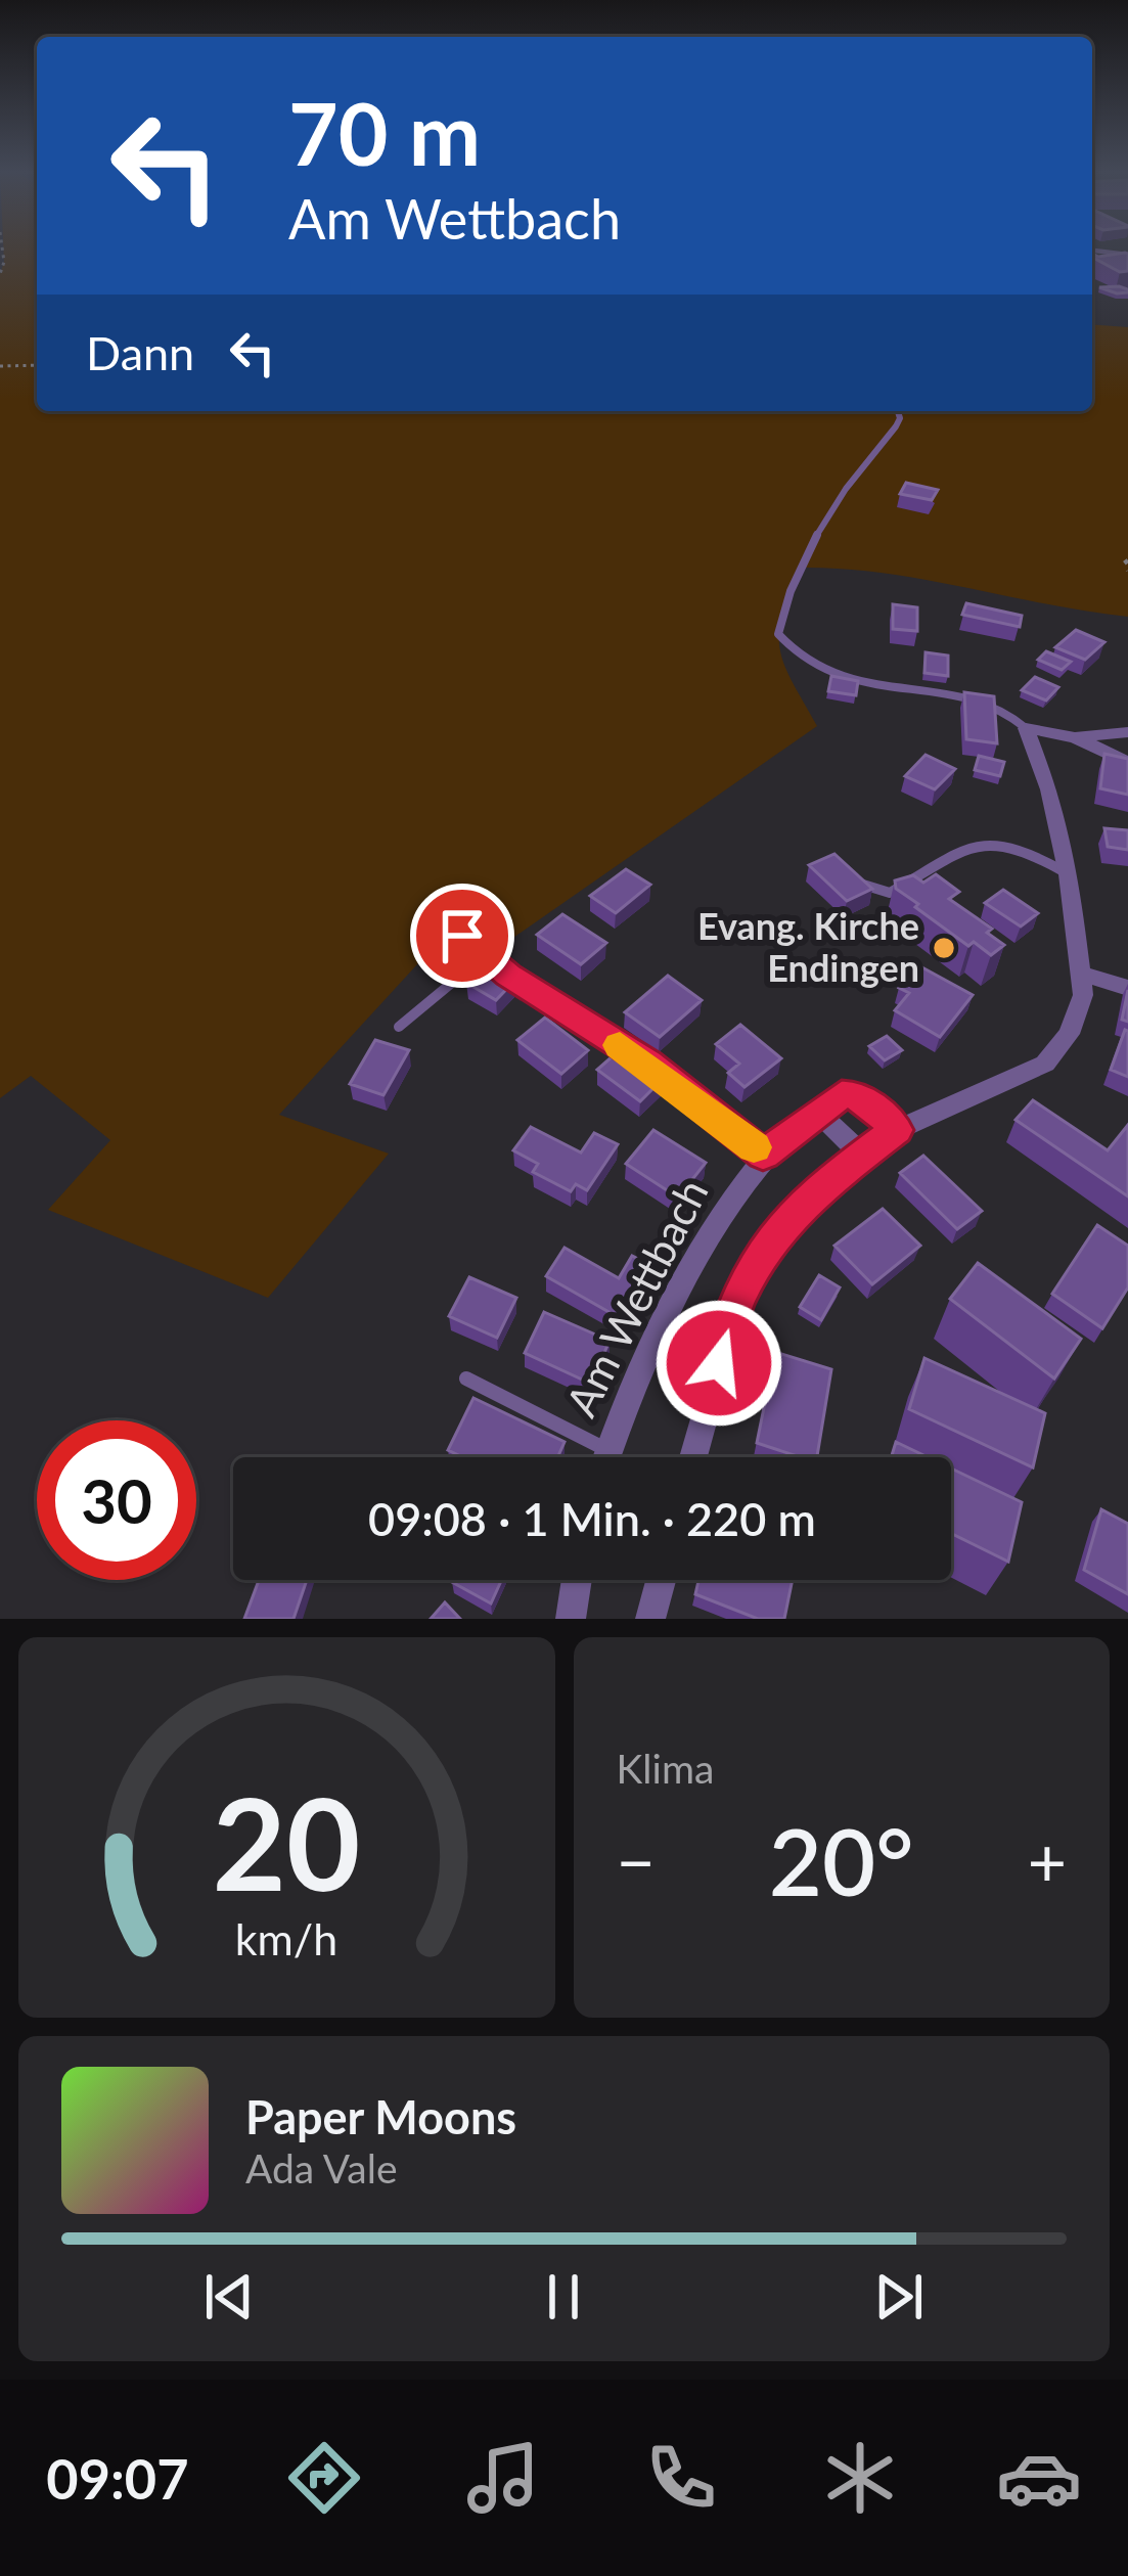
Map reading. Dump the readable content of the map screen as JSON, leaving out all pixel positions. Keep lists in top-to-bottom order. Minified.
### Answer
{"streets":{"street":["Am Wettbach"]},"places":["Evang. Kirche Endingen"],"page":{"turn":["70 m","Am Wettbach"],"then":"Dann","limit":"30","trip":"09:08 · 1 Min. · 220 m","tile":"Klima","heat":["−","20°","+"],"song":["Paper Moons","Ada Vale"],"tabs":"09:07","gauge":["20","km/h"]}}
